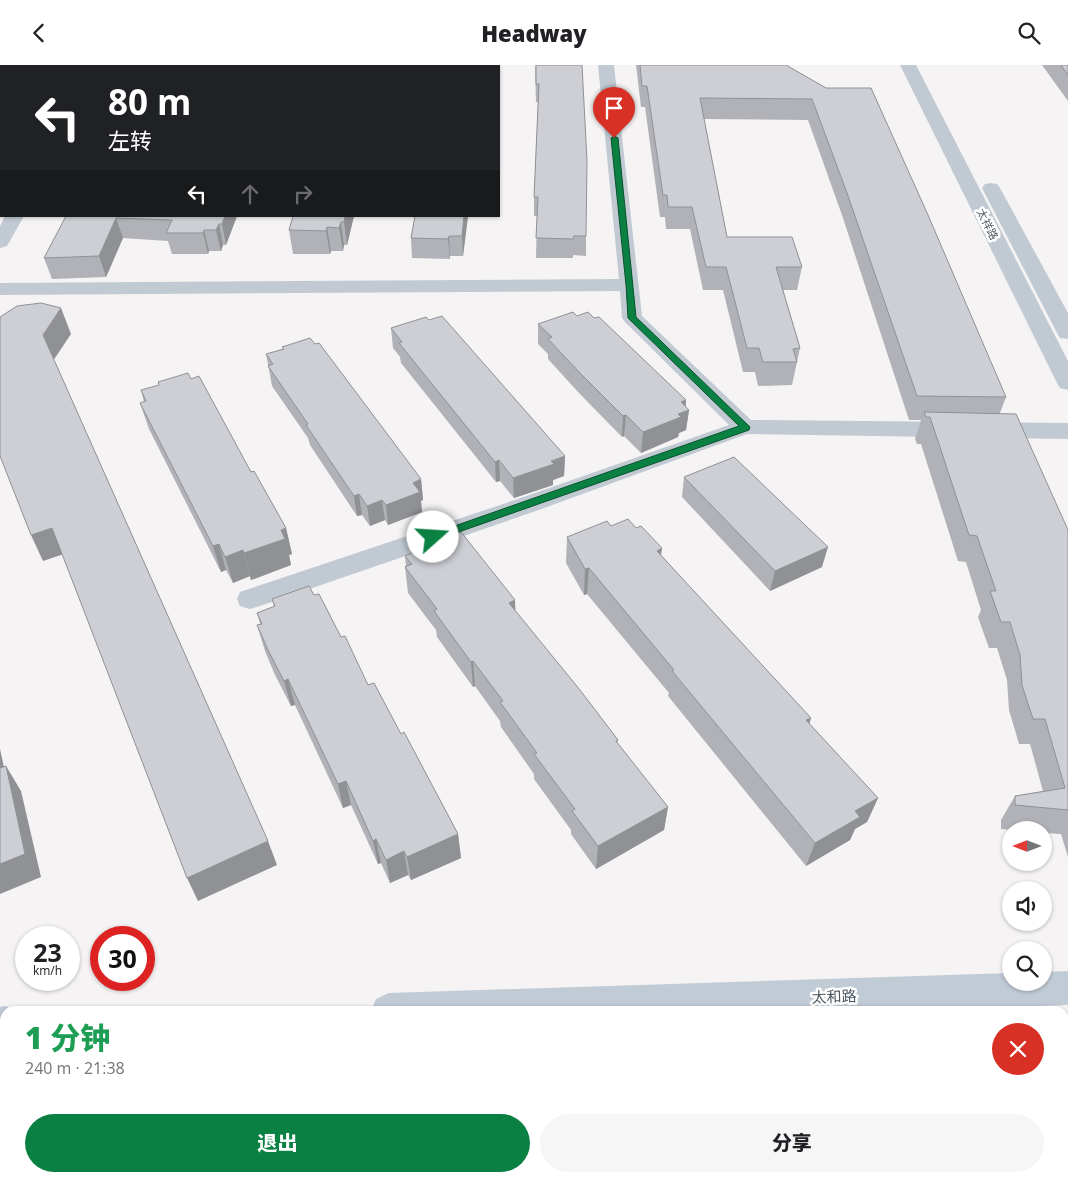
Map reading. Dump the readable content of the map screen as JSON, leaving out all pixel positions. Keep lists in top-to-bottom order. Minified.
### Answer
{"streets":{"main road":["太和路"],"street":["太祥路"]},"north":"left","page":{"header":"Headway","turn":["80 m","左转"],"speed":"23 km/h","limit":"30","heading":["1 分钟","240 m · 21:38"],"buttons":["退出","分享"]}}
